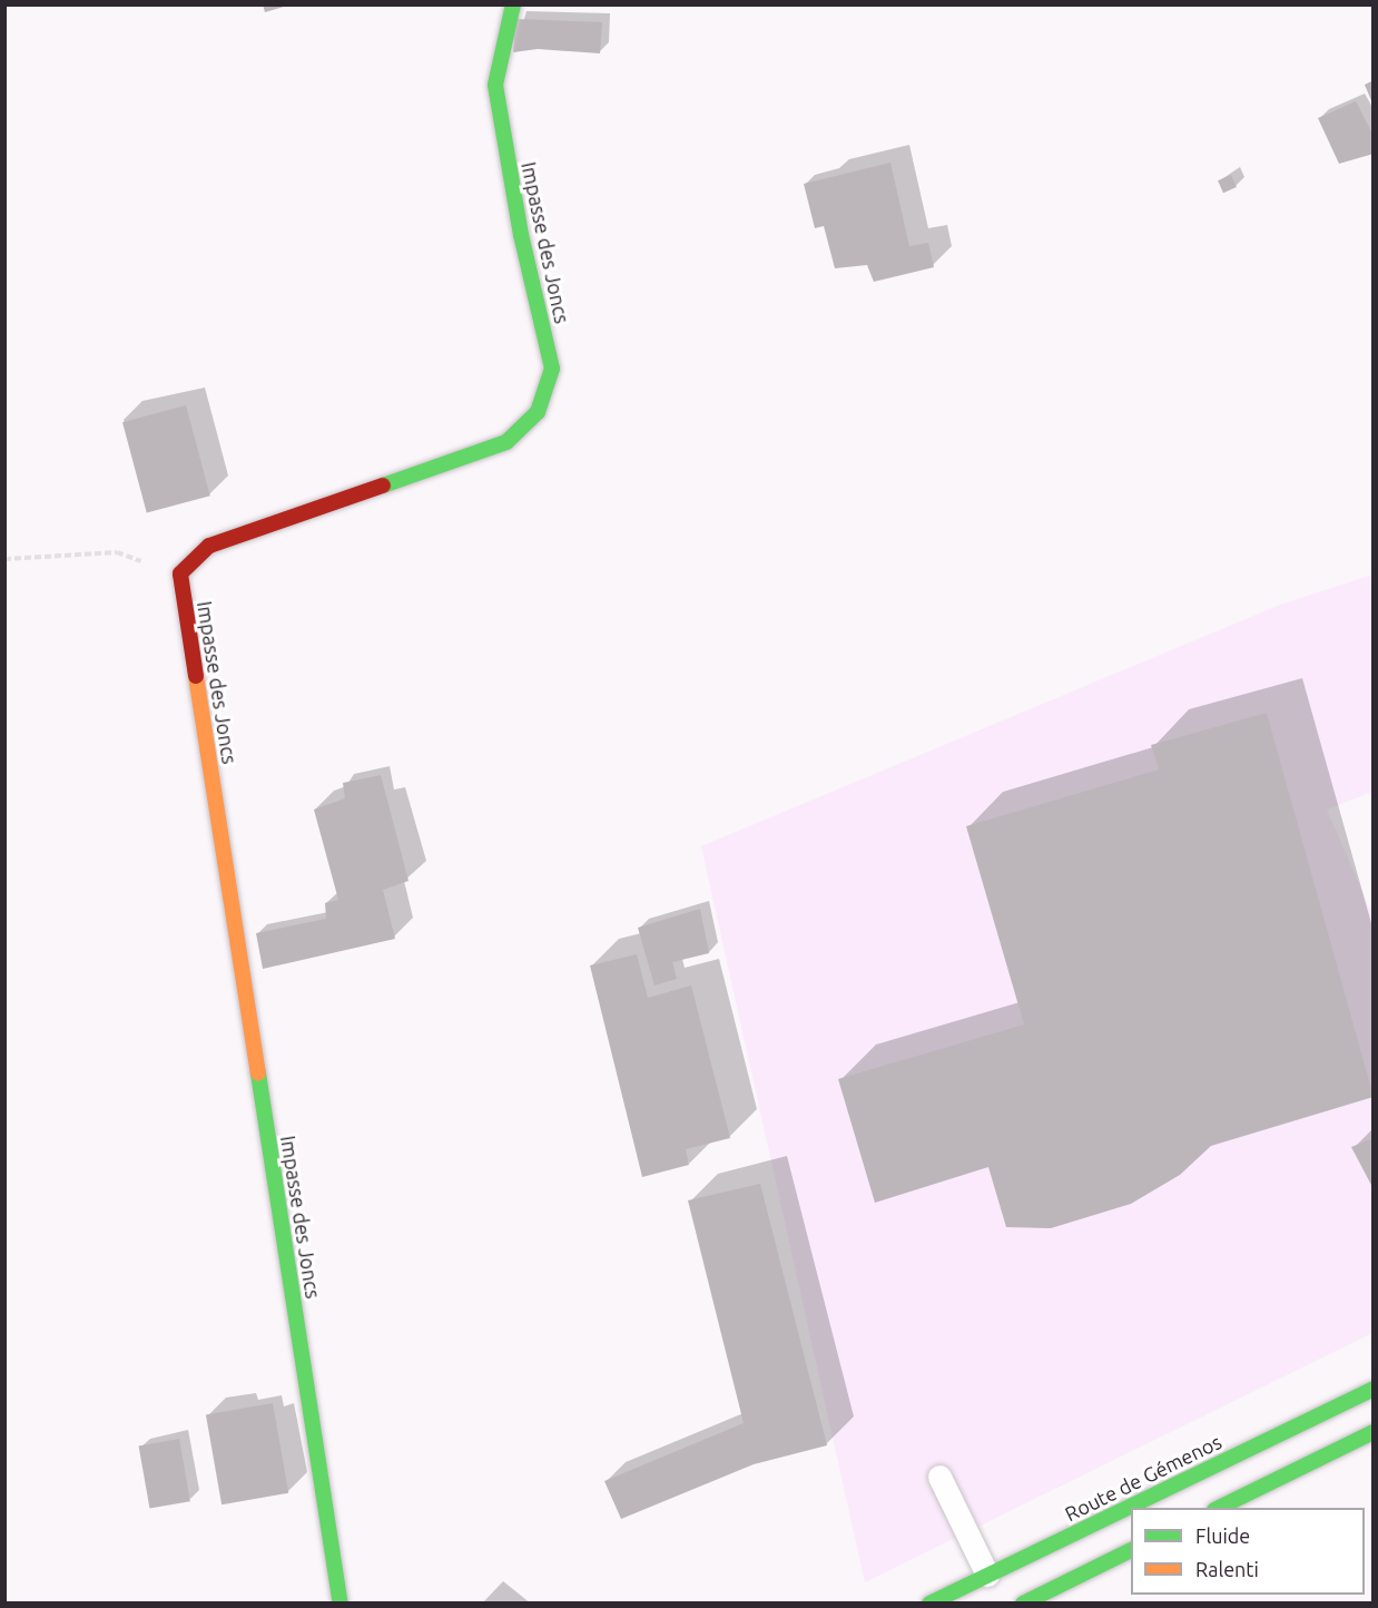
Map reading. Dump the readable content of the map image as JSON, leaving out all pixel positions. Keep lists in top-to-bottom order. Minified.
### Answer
{"streets":{"street":["Impasse des Joncs","Route de Gémenos"]},"legend":["Fluide","Ralenti"]}
